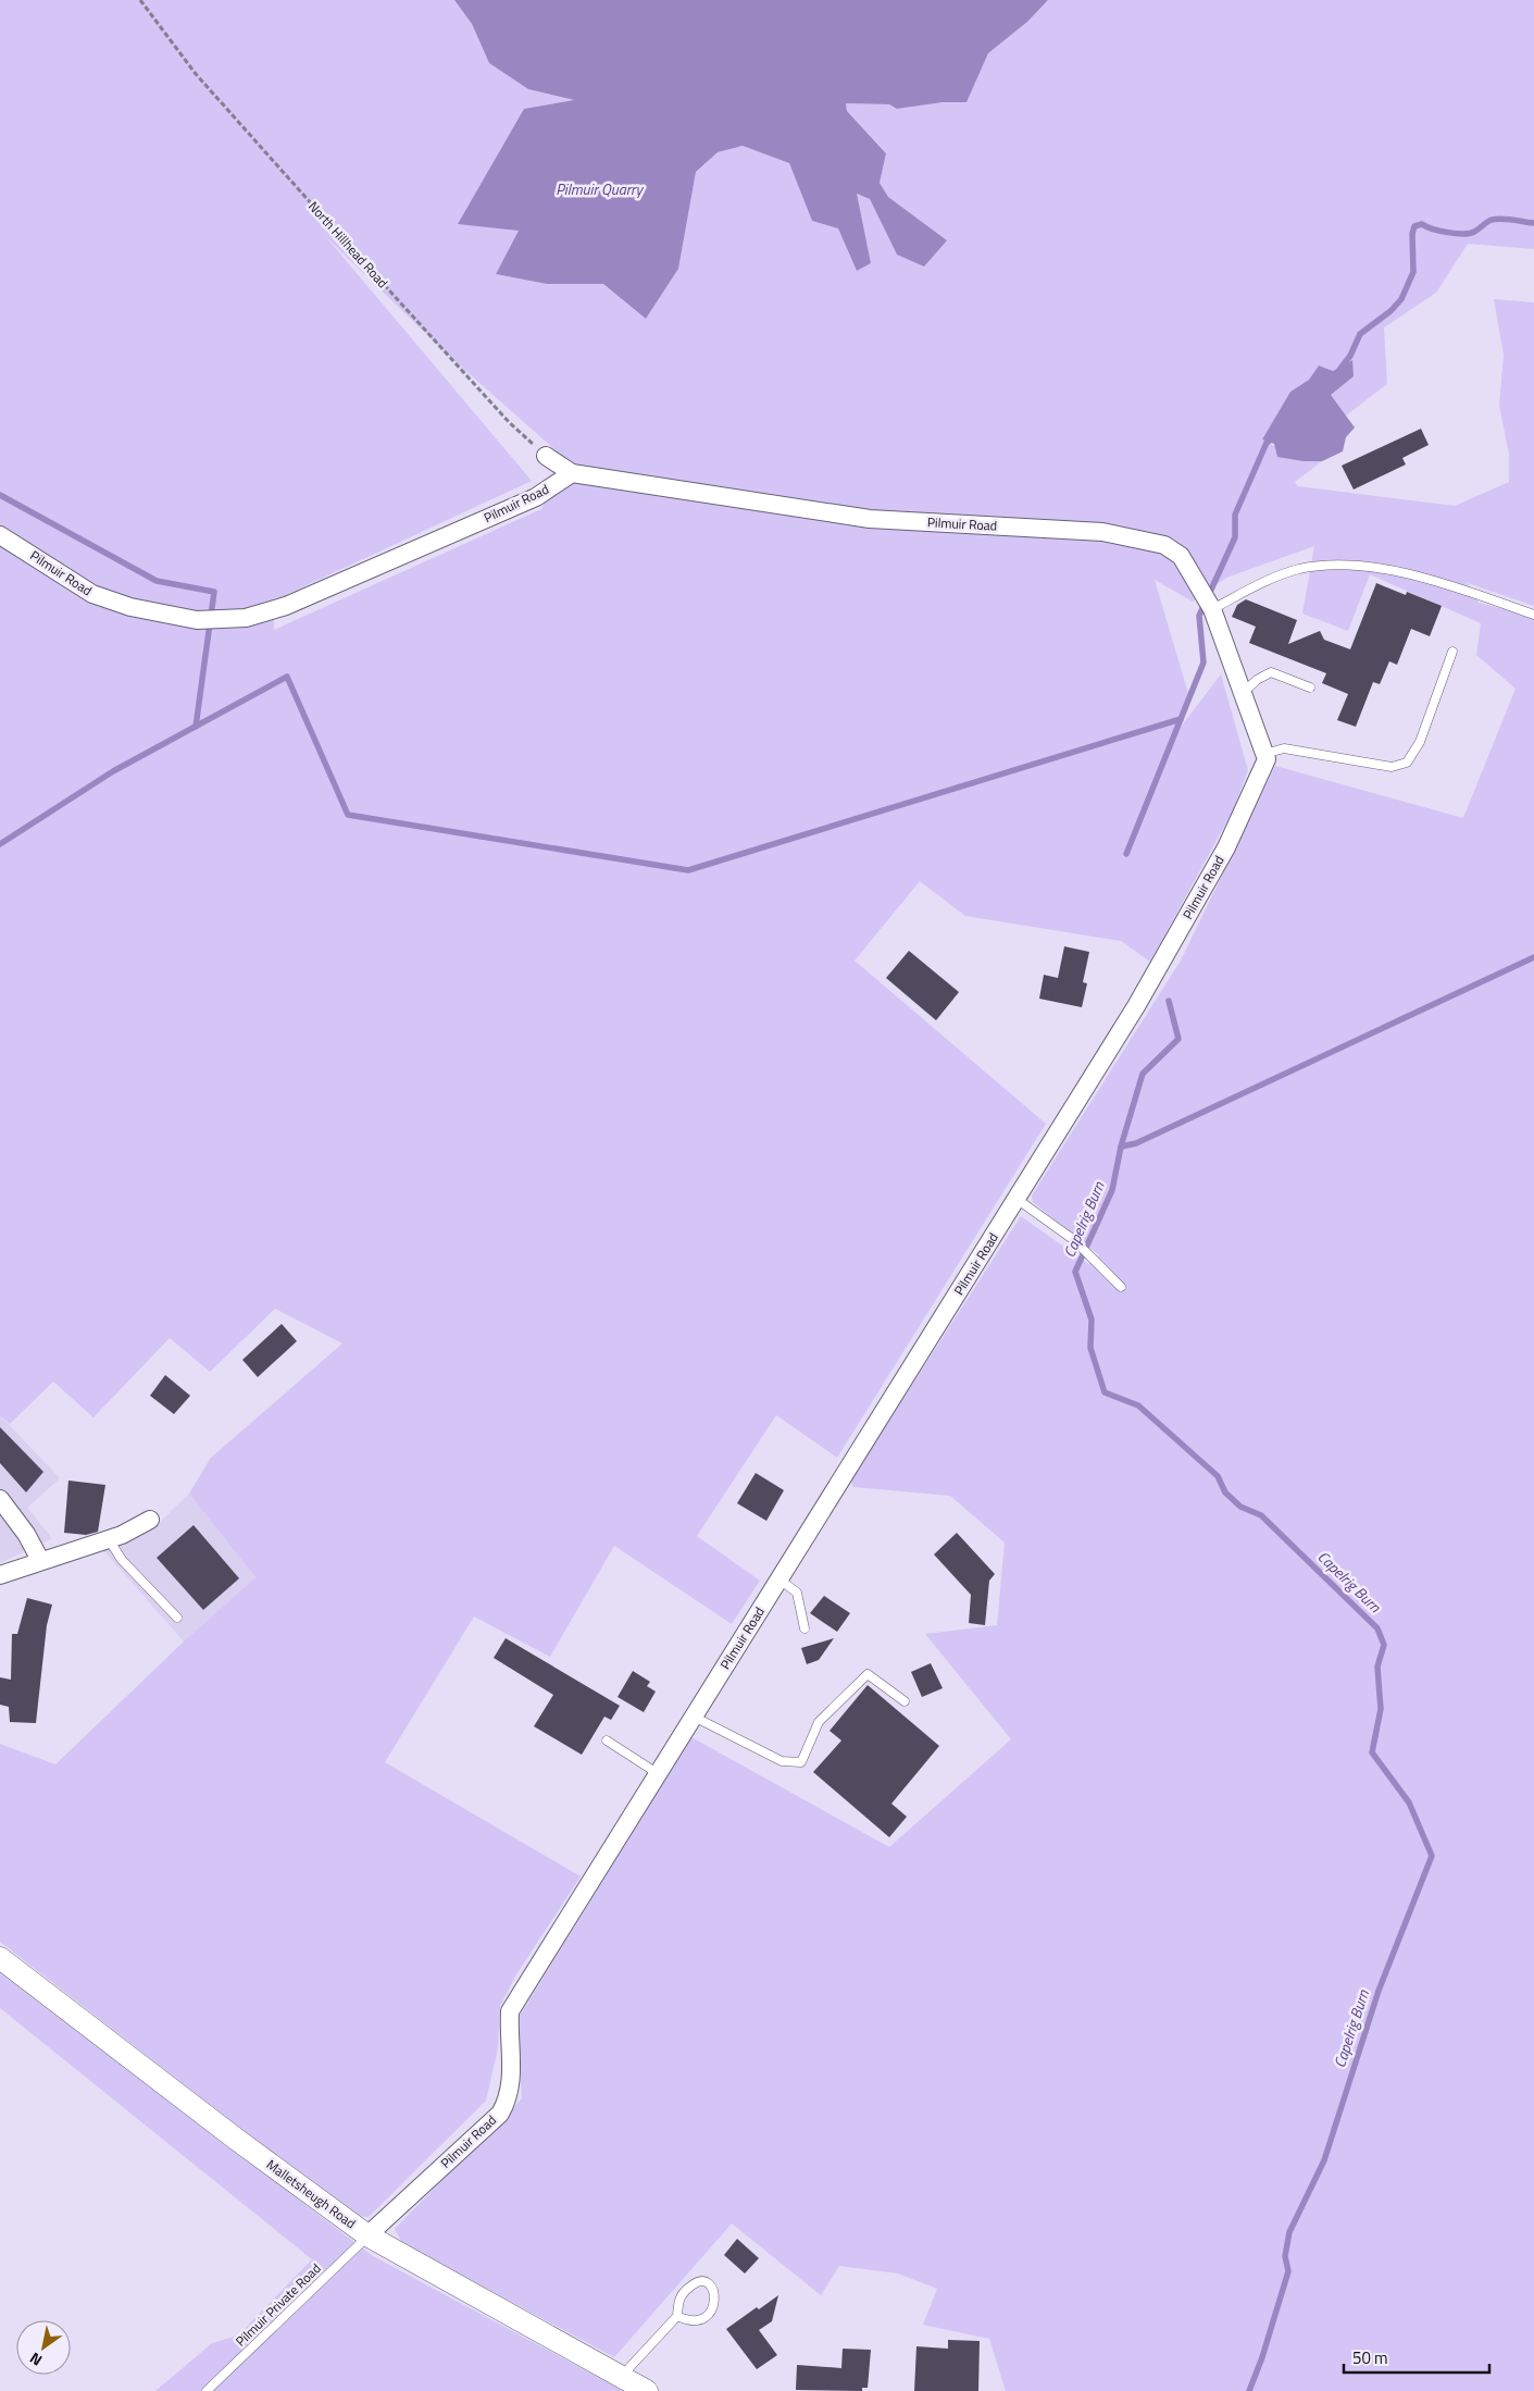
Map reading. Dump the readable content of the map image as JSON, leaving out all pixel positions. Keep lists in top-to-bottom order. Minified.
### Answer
{"streets":{"street":["Pilmuir Road","Malletsheugh Road"],"lane":["Pilmuir Private Road"],"path":["North Hillhead Road"]},"crossings":[["Pilmuir Road","Malletsheugh Road"],["Pilmuir Road","Pilmuir Private Road"],["Malletsheugh Road","Pilmuir Private Road"]],"water":["Pilmuir Quarry","Capelrig Burn"],"scale_bar":"50 m","north":"bottom left"}
